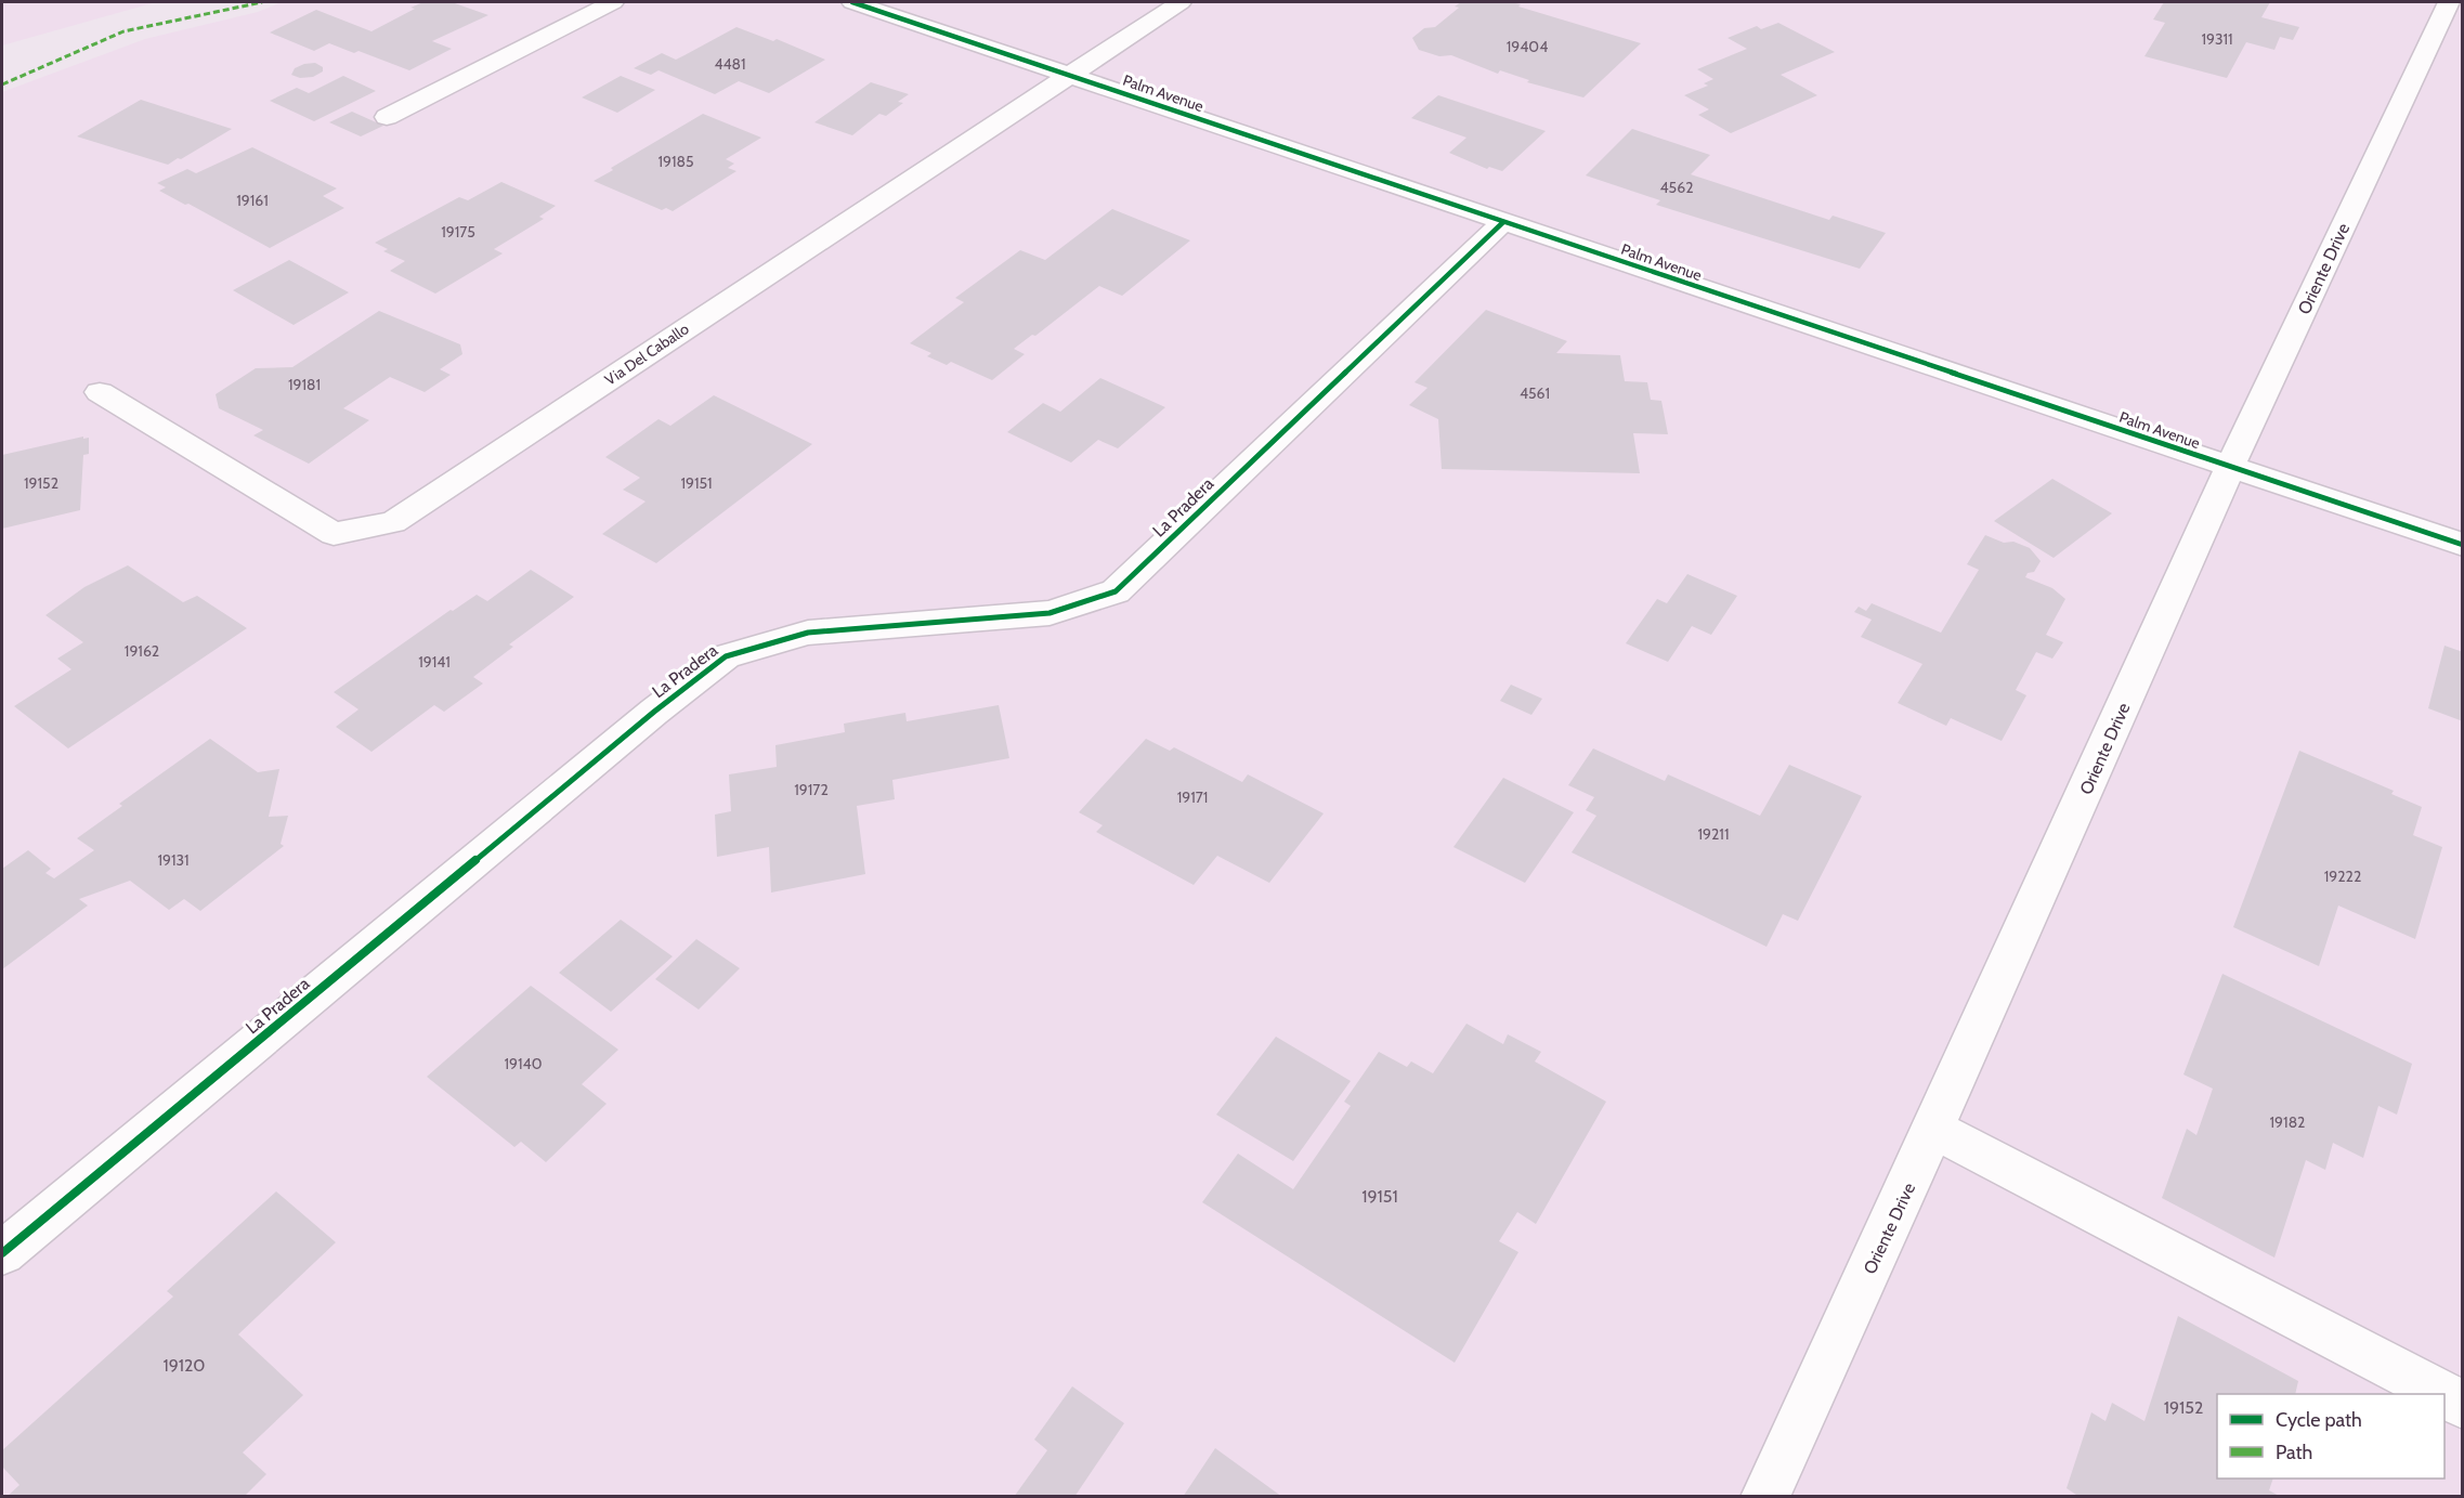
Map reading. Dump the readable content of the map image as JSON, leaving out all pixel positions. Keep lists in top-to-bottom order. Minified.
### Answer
{"streets":{"street":["Palm Avenue","Oriente Drive","Via Del Caballo","La Pradera"]},"crossings":[["Palm Avenue","Oriente Drive"],["Palm Avenue","Via Del Caballo"],["Palm Avenue","La Pradera"]],"house_numbers":["19311","19404","4481","19185","4562","19161","19175","19181","4561","19152","19151","19162","19141","19172","19171","19211","19131","19222","19140","19182","19151","19120","19152"],"legend":["Cycle path","Path"]}
